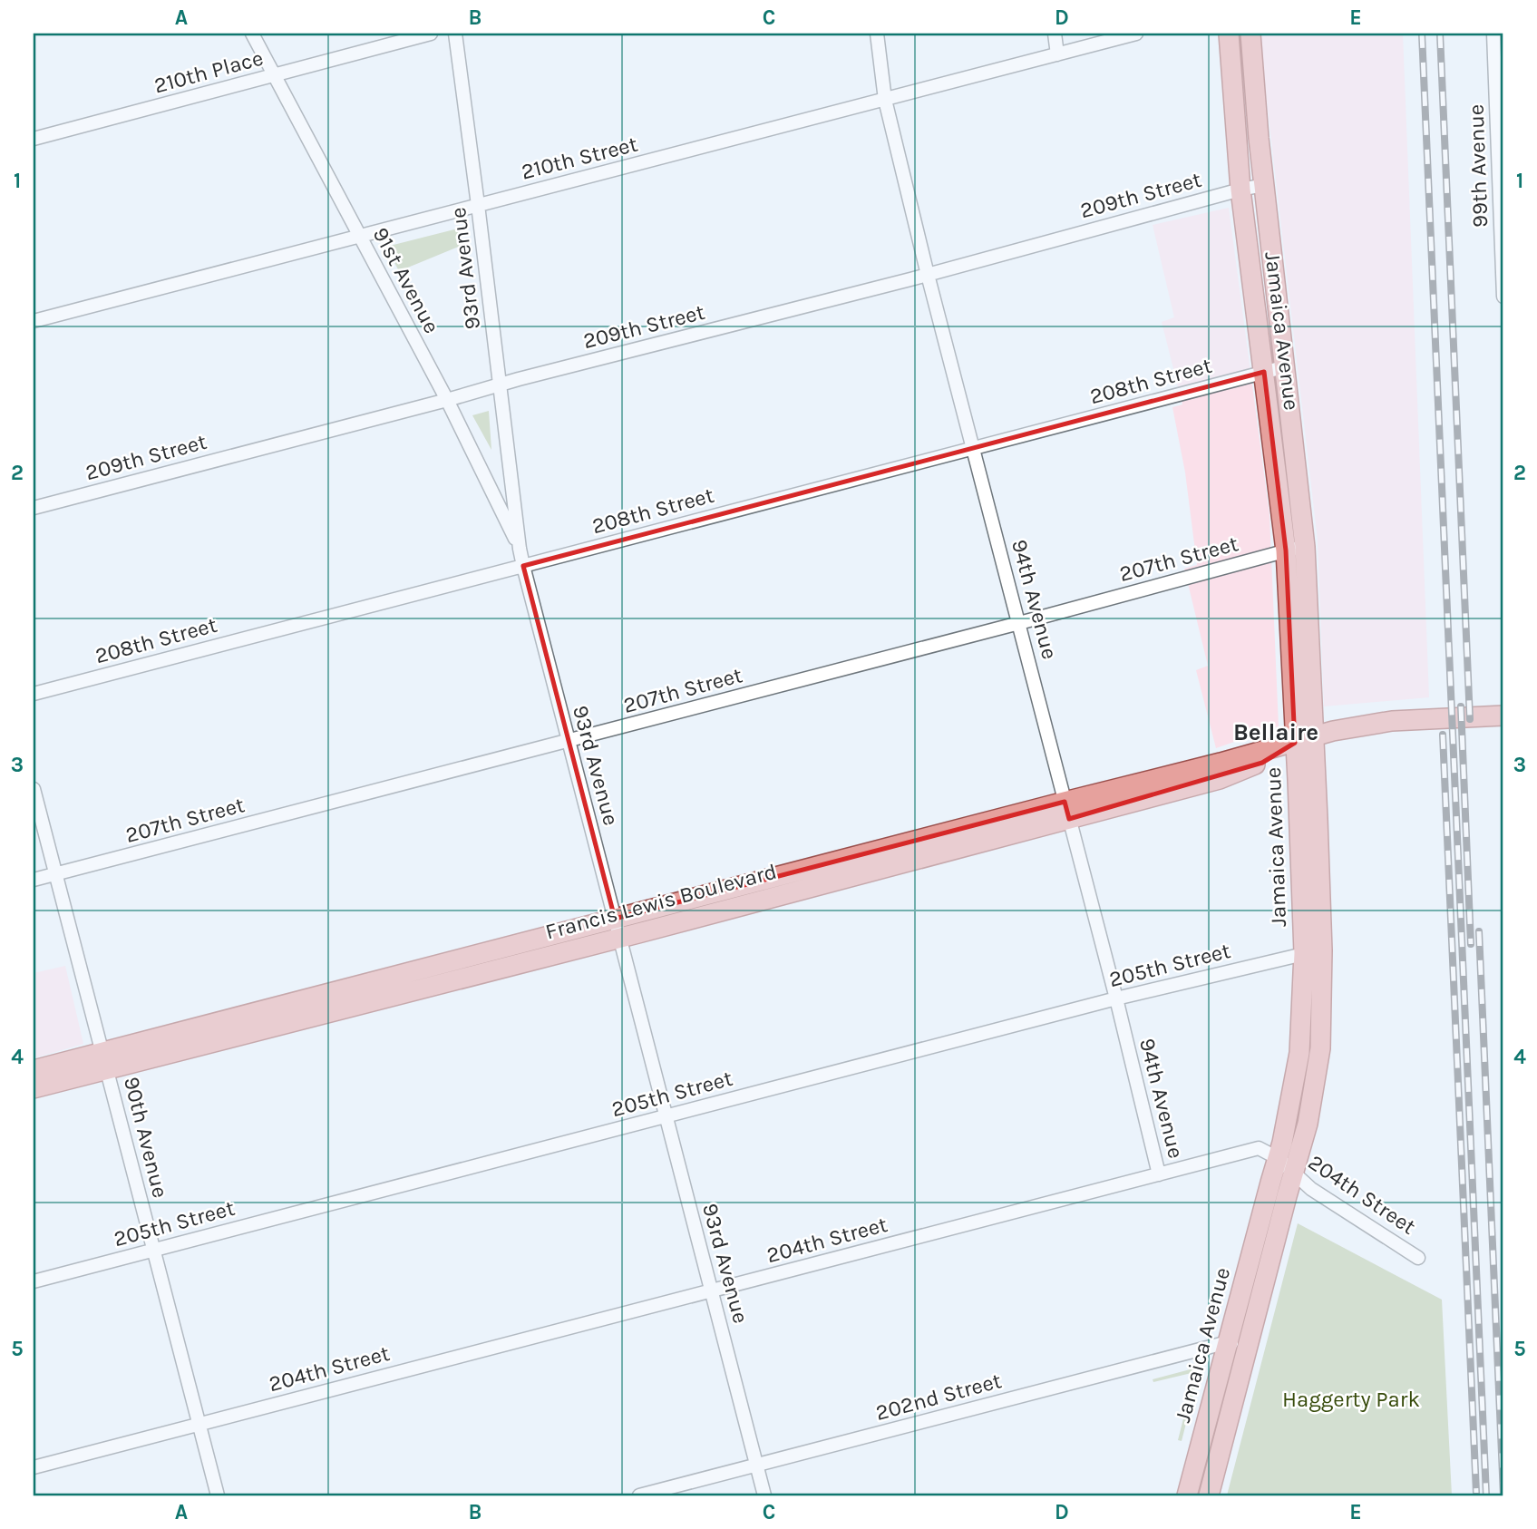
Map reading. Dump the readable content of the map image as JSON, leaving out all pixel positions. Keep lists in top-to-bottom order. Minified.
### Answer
{"streets":{"main road":["Jamaica Avenue","Francis Lewis Boulevard"],"street":["210th Place","210th Street","99th Avenue","209th Street","93rd Avenue","91st Avenue","208th Street","207th Street","94th Avenue","205th Street","90th Avenue","204th Street","202nd Street"]},"crossings":[["210th Place","91st Avenue"],["210th Street","93rd Avenue"],["210th Street","91st Avenue"],["210th Street","94th Avenue"],["209th Street","93rd Avenue"],["209th Street","91st Avenue"],["209th Street","Jamaica Avenue"],["209th Street","94th Avenue"],["93rd Avenue","91st Avenue"],["93rd Avenue","208th Street"],["93rd Avenue","207th Street"],["93rd Avenue","Francis Lewis Boulevard"],["93rd Avenue","205th Street"],["93rd Avenue","204th Street"],["93rd Avenue","202nd Street"],["Jamaica Avenue","208th Street"],["Jamaica Avenue","207th Street"],["Jamaica Avenue","Francis Lewis Boulevard"],["Jamaica Avenue","205th Street"],["Jamaica Avenue","204th Street"],["Jamaica Avenue","202nd Street"],["208th Street","94th Avenue"],["207th Street","94th Avenue"],["207th Street","90th Avenue"],["94th Avenue","Francis Lewis Boulevard"],["94th Avenue","205th Street"],["94th Avenue","204th Street"],["Francis Lewis Boulevard","90th Avenue"],["205th Street","90th Avenue"],["90th Avenue","204th Street"]],"districts":["Bellaire"],"parks":["Haggerty Park"],"grid":{"columns":["A","B","C","D","E"],"rows":["1","2","3","4","5"]}}
